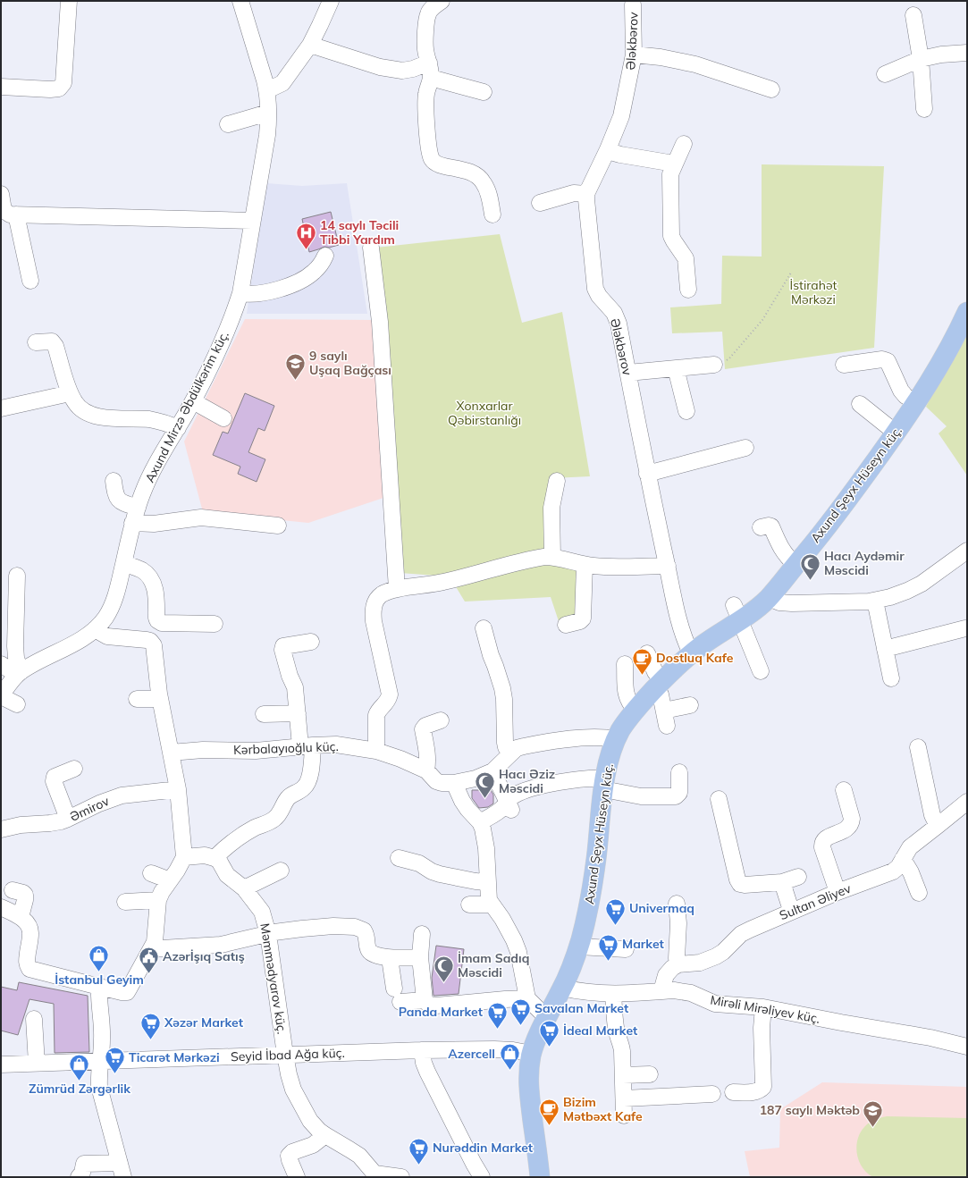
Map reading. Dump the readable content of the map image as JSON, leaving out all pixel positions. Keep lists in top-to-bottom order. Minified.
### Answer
{"streets":{"main road":["Axund Şeyx Hüseyn küç."],"street":["Ələkbərov","Axund Mirzə Əbdülkərim küç.","Kərbalayıoğlu küç.","Əmirov","Sultan Əliyev","Məmmədyarov küç.","Mirəli Mirəliyev küç.","Seyid İbad Ağa küç."]},"crossings":[["Ələkbərov","Axund Şeyx Hüseyn küç."],["Axund Şeyx Hüseyn küç.","Kərbalayıoğlu küç."],["Axund Şeyx Hüseyn küç.","Mirəli Mirəliyev küç."],["Axund Şeyx Hüseyn küç.","Seyid İbad Ağa küç."],["Məmmədyarov küç.","Seyid İbad Ağa küç."]],"parks":["İstirahət Mərkəzi","Xonxarlar Qəbirstanlığı"],"places":{"hospital":["14 saylı Təcili Tibbi Yardım"],"school or university":["9 saylı Uşaq Bağçası","187 saylı Məktəb"],"mosque":["Hacı Aydəmir Məscidi","Hacı Əziz Məscidi","İmam Sadıq Məscidi"],"cafe":["Dostluq Kafe","Bizim Mətbəxt Kafe"],"supermarket":["Univermaq","Market","Savalan Market","Panda Market","Xəzər Market","İdeal Market","Ticarət Mərkəzi","Nurəddin Market"],"shop":["İstanbul Geyim","Azercell","Zümrüd Zərgərlik"],"public building":["Azərİşıq Satış"]}}
